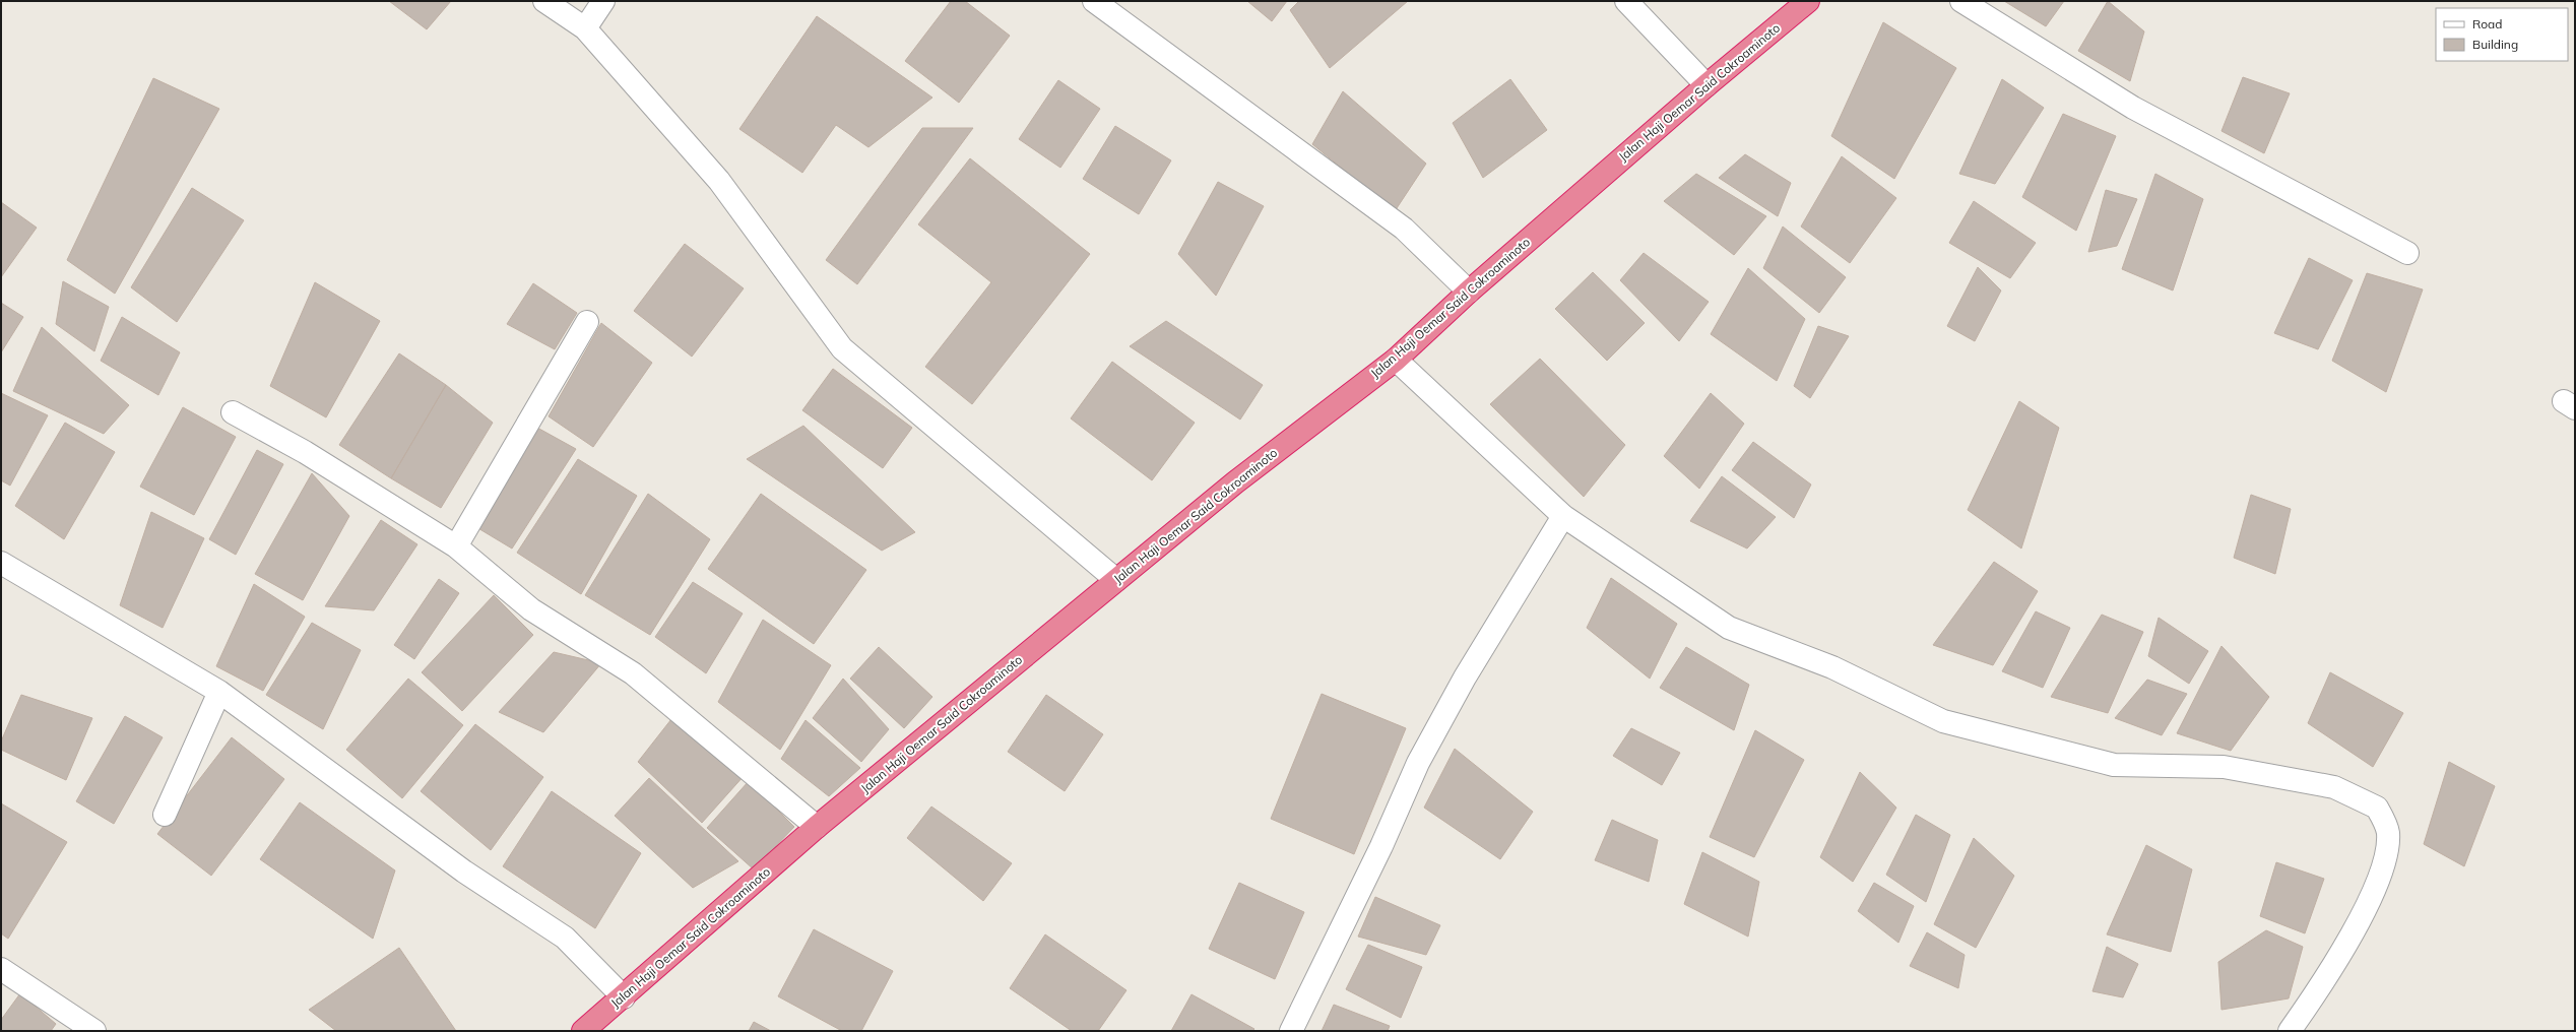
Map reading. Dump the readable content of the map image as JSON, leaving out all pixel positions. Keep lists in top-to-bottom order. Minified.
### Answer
{"streets":{"highway":["Jalan Haji Oemar Said Cokroaminoto"]},"legend":["Road","Building"]}
